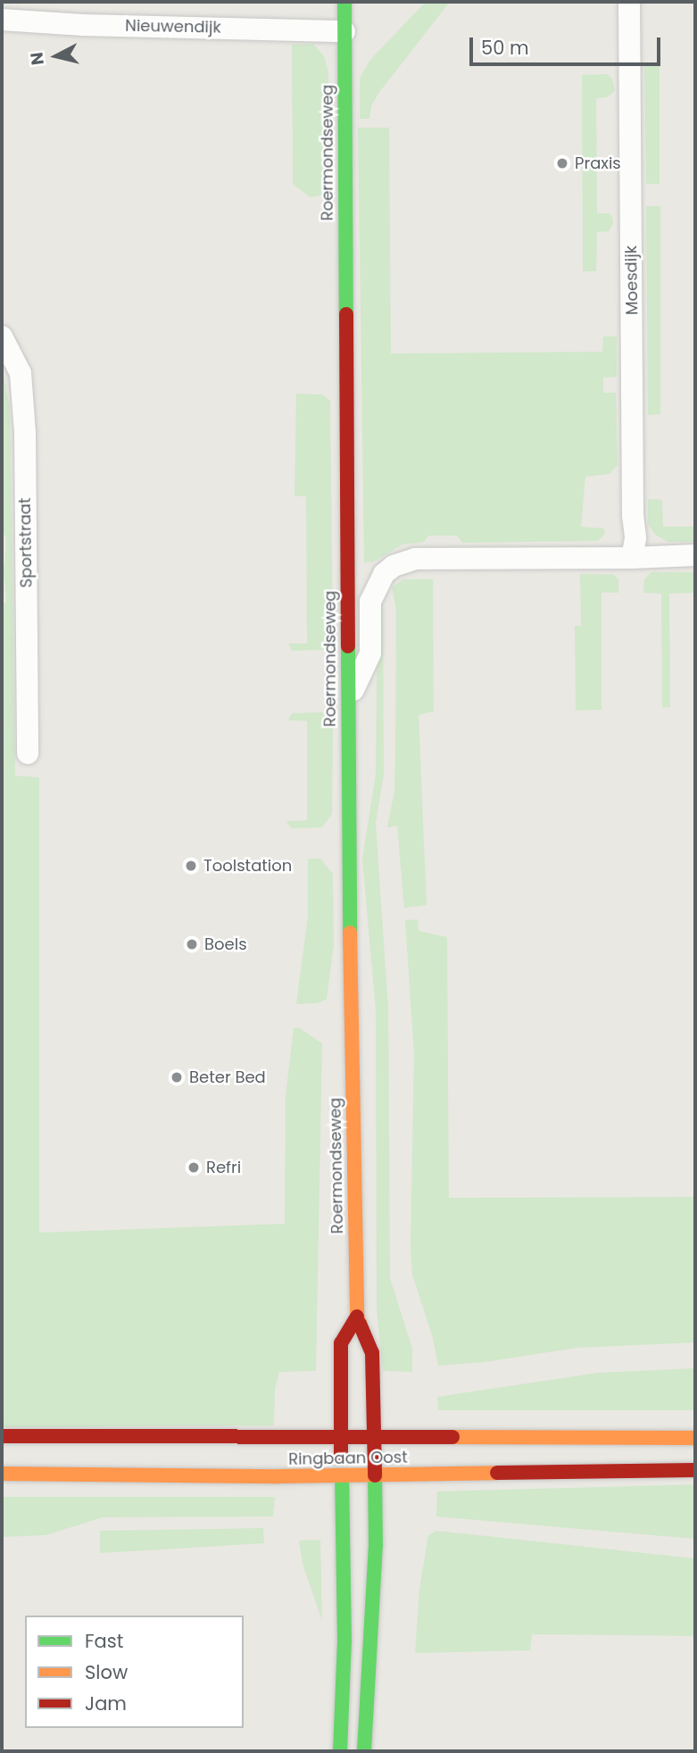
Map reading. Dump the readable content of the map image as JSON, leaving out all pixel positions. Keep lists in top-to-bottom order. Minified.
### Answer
{"streets":{"main road":["Roermondseweg","Ringbaan Oost"],"street":["Nieuwendijk","Moesdijk","Sportstraat"]},"crossings":[["Nieuwendijk","Roermondseweg"],["Roermondseweg","Ringbaan Oost"]],"places":["Praxis","Toolstation","Boels","Beter Bed","Refri"],"legend":["Fast","Slow","Jam"],"scale_bar":"50 m","north":"left"}
